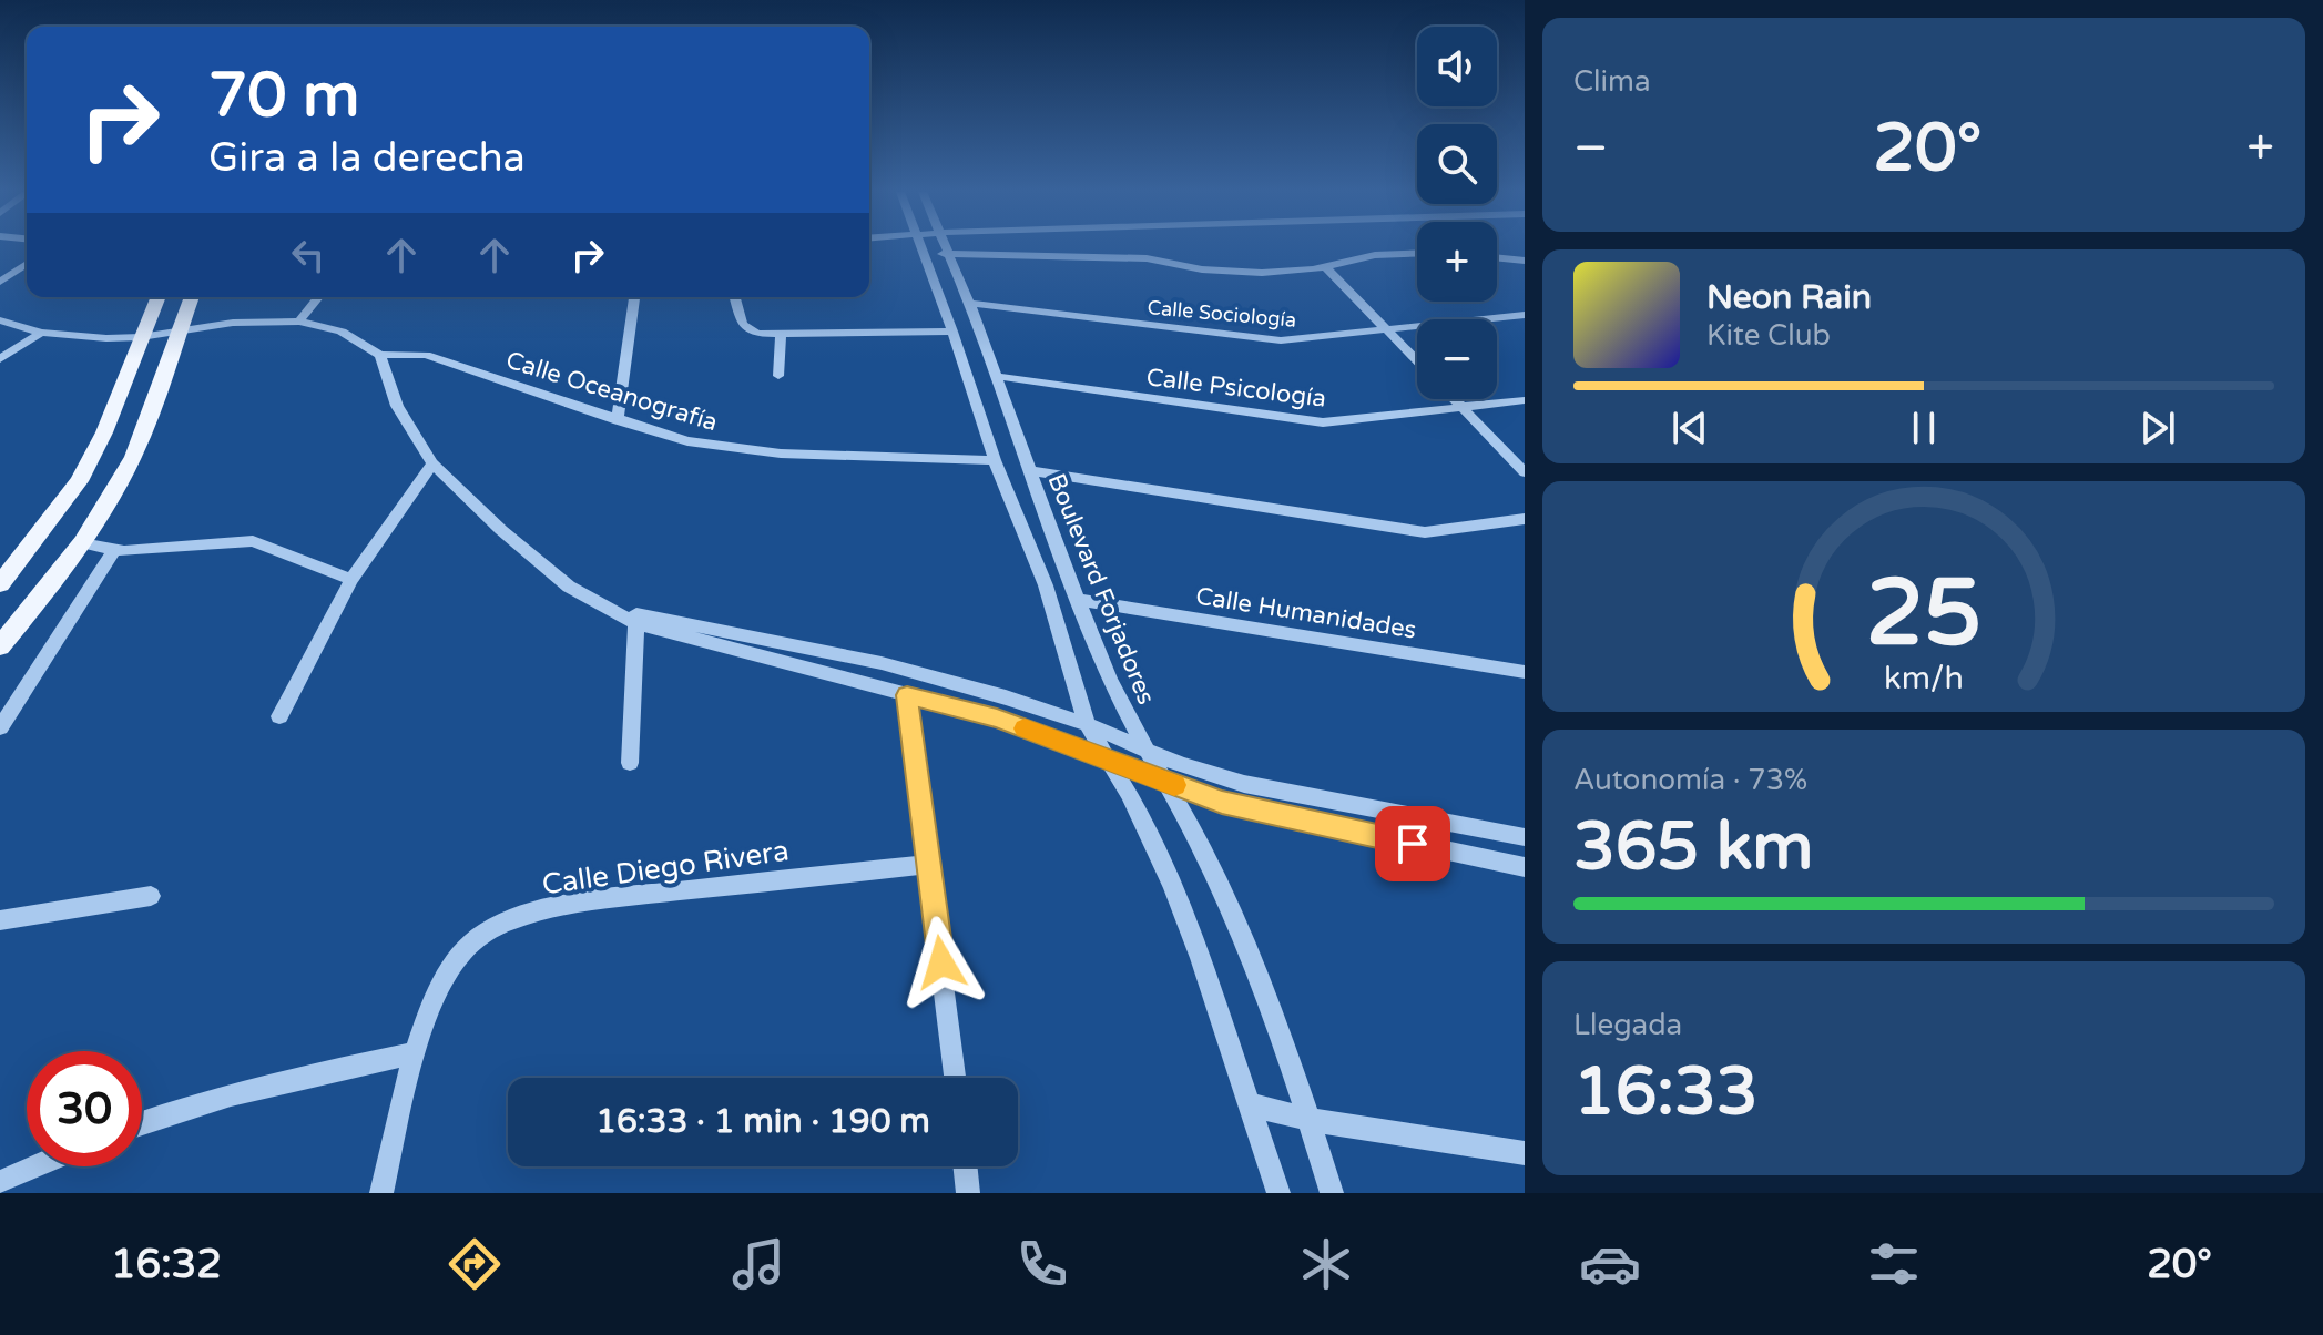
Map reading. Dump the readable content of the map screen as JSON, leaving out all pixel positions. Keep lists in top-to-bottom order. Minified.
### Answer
{"streets":{"street":["Calle Sociología","Calle Psicología","Calle Oceanografía","Boulevard Forjadores","Calle Humanidades","Calle Diego Rivera"]},"crossings":[["Calle Sociología","Boulevard Forjadores"],["Calle Psicología","Boulevard Forjadores"],["Calle Oceanografía","Boulevard Forjadores"],["Boulevard Forjadores","Calle Humanidades"]],"page":{"tile":["Clima",["Autonomía · 73%","365 km"],["Llegada","16:33"]],"map_buttons":["+","−"],"turn":["70 m","Gira a la derecha"],"heat":["−","20°","+"],"song":["Neon Rain","Kite Club"],"limit":"30","trip":"16:33 · 1 min · 190 m","tabs":["16:32","20°"],"gauge":["25","km/h"]}}
